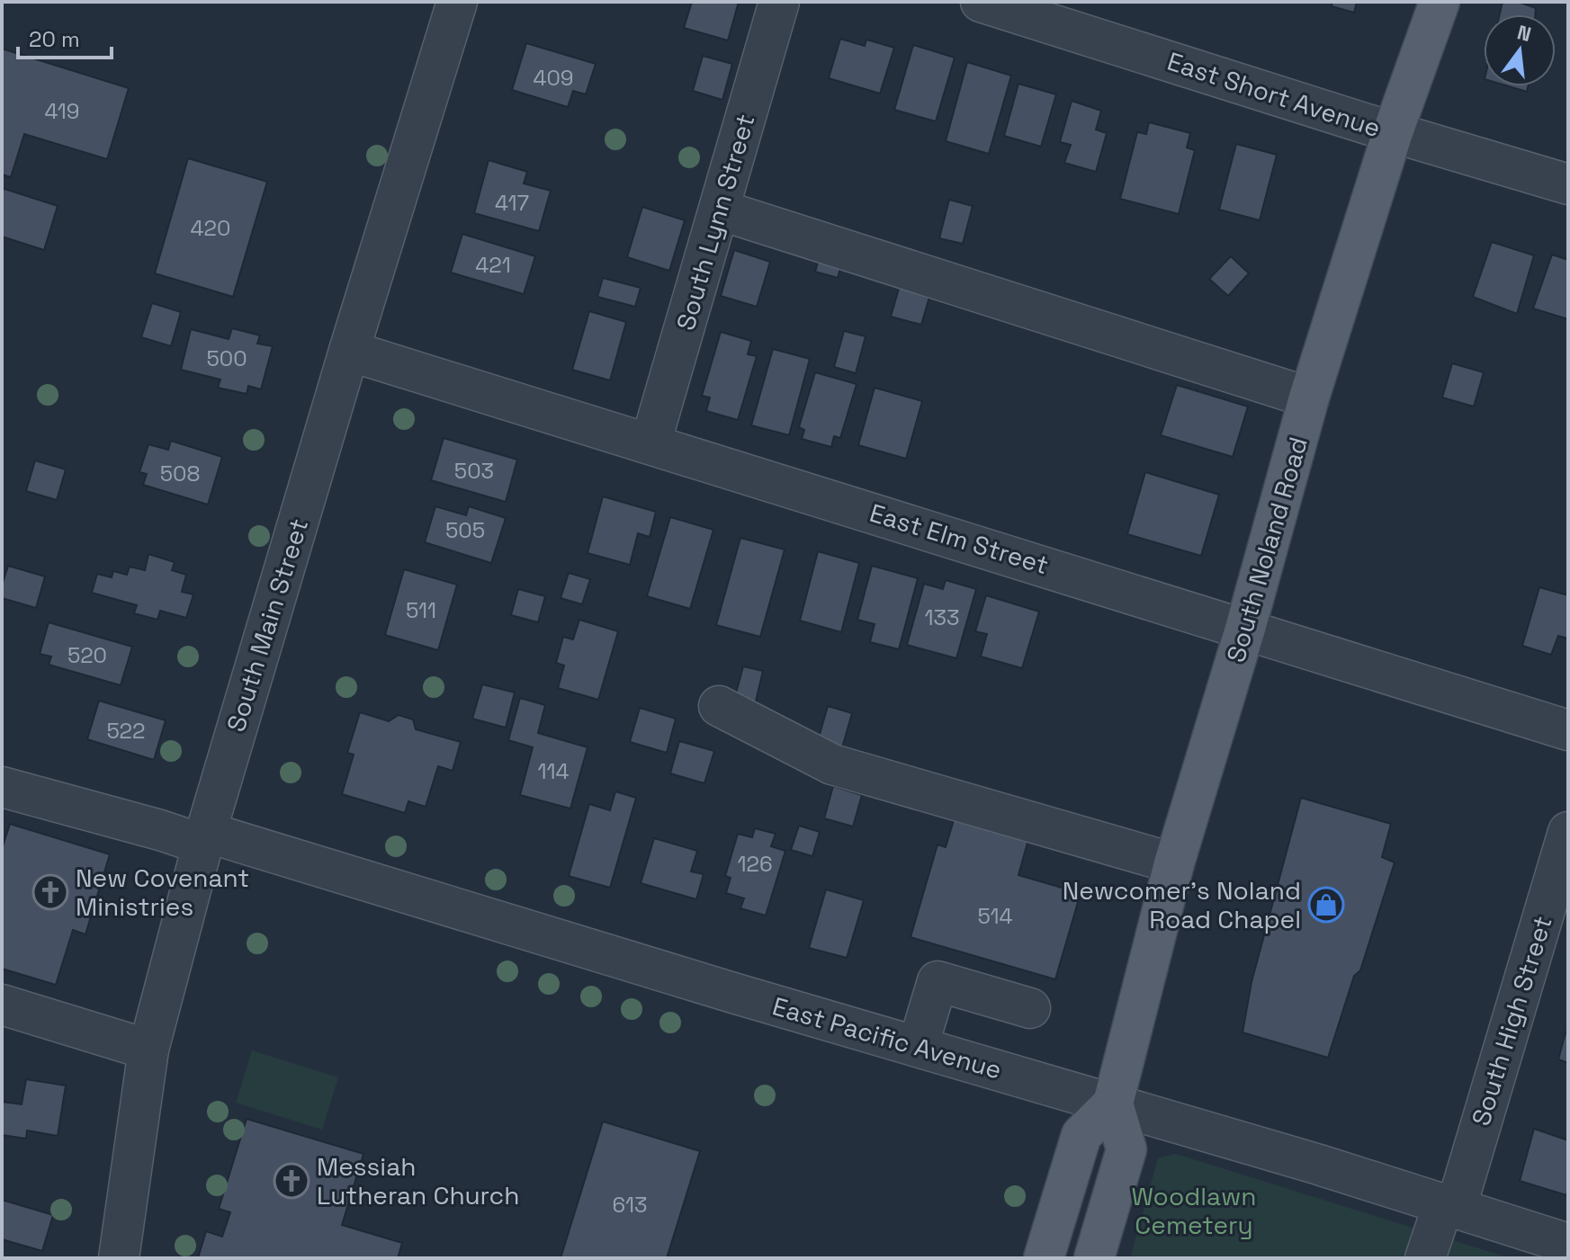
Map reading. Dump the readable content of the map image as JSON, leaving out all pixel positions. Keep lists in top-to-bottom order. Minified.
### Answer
{"streets":{"main road":["South Noland Road"],"street":["East Short Avenue","South Lynn Street","East Elm Street","South Main Street","South High Street","East Pacific Avenue"]},"crossings":[["East Short Avenue","South Noland Road"],["South Lynn Street","East Elm Street"],["East Elm Street","South Noland Road"],["East Elm Street","South Main Street"],["South Noland Road","East Pacific Avenue"],["South Main Street","East Pacific Avenue"],["South High Street","East Pacific Avenue"]],"parks":["Woodlawn Cemetery"],"places":{"church":["New Covenant Ministries","Messiah Lutheran Church"],"shop":["Newcomer's Noland Road Chapel"]},"house_numbers":["409","419","417","420","421","500","503","508","505","511","133","520","522","114","126","514","613"],"scale_bar":"20 m","north":"top"}
